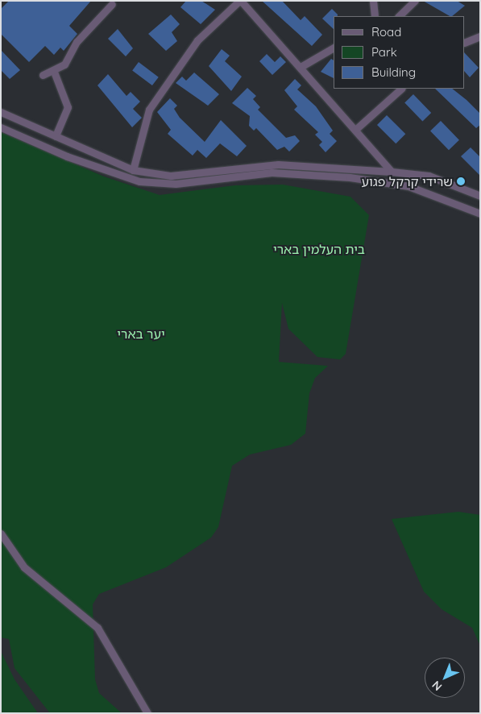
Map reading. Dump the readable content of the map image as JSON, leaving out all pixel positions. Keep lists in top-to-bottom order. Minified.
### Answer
{"parks":["בית העלמין בארי","יער בארי"],"places":["שרידי קרקל פגוע"],"legend":["Road","Park","Building"],"north":"bottom left"}
